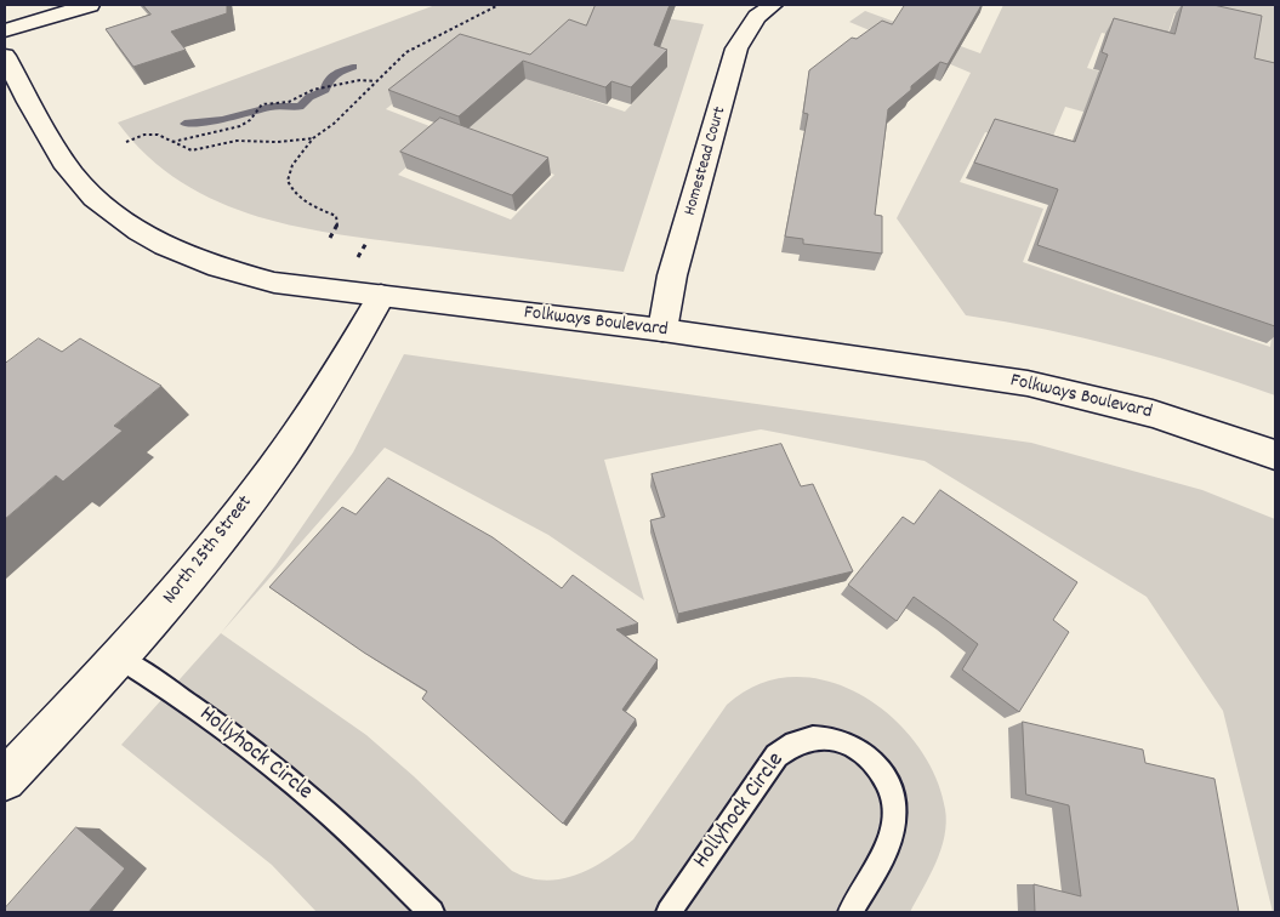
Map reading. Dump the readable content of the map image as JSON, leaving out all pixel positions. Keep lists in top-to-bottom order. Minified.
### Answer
{"streets":{"street":["Homestead Court","Folkways Boulevard","North 25th Street"],"lane":["Hollyhock Circle"]},"crossings":[["Homestead Court","Folkways Boulevard"],["Folkways Boulevard","North 25th Street"],["North 25th Street","Hollyhock Circle"]]}
